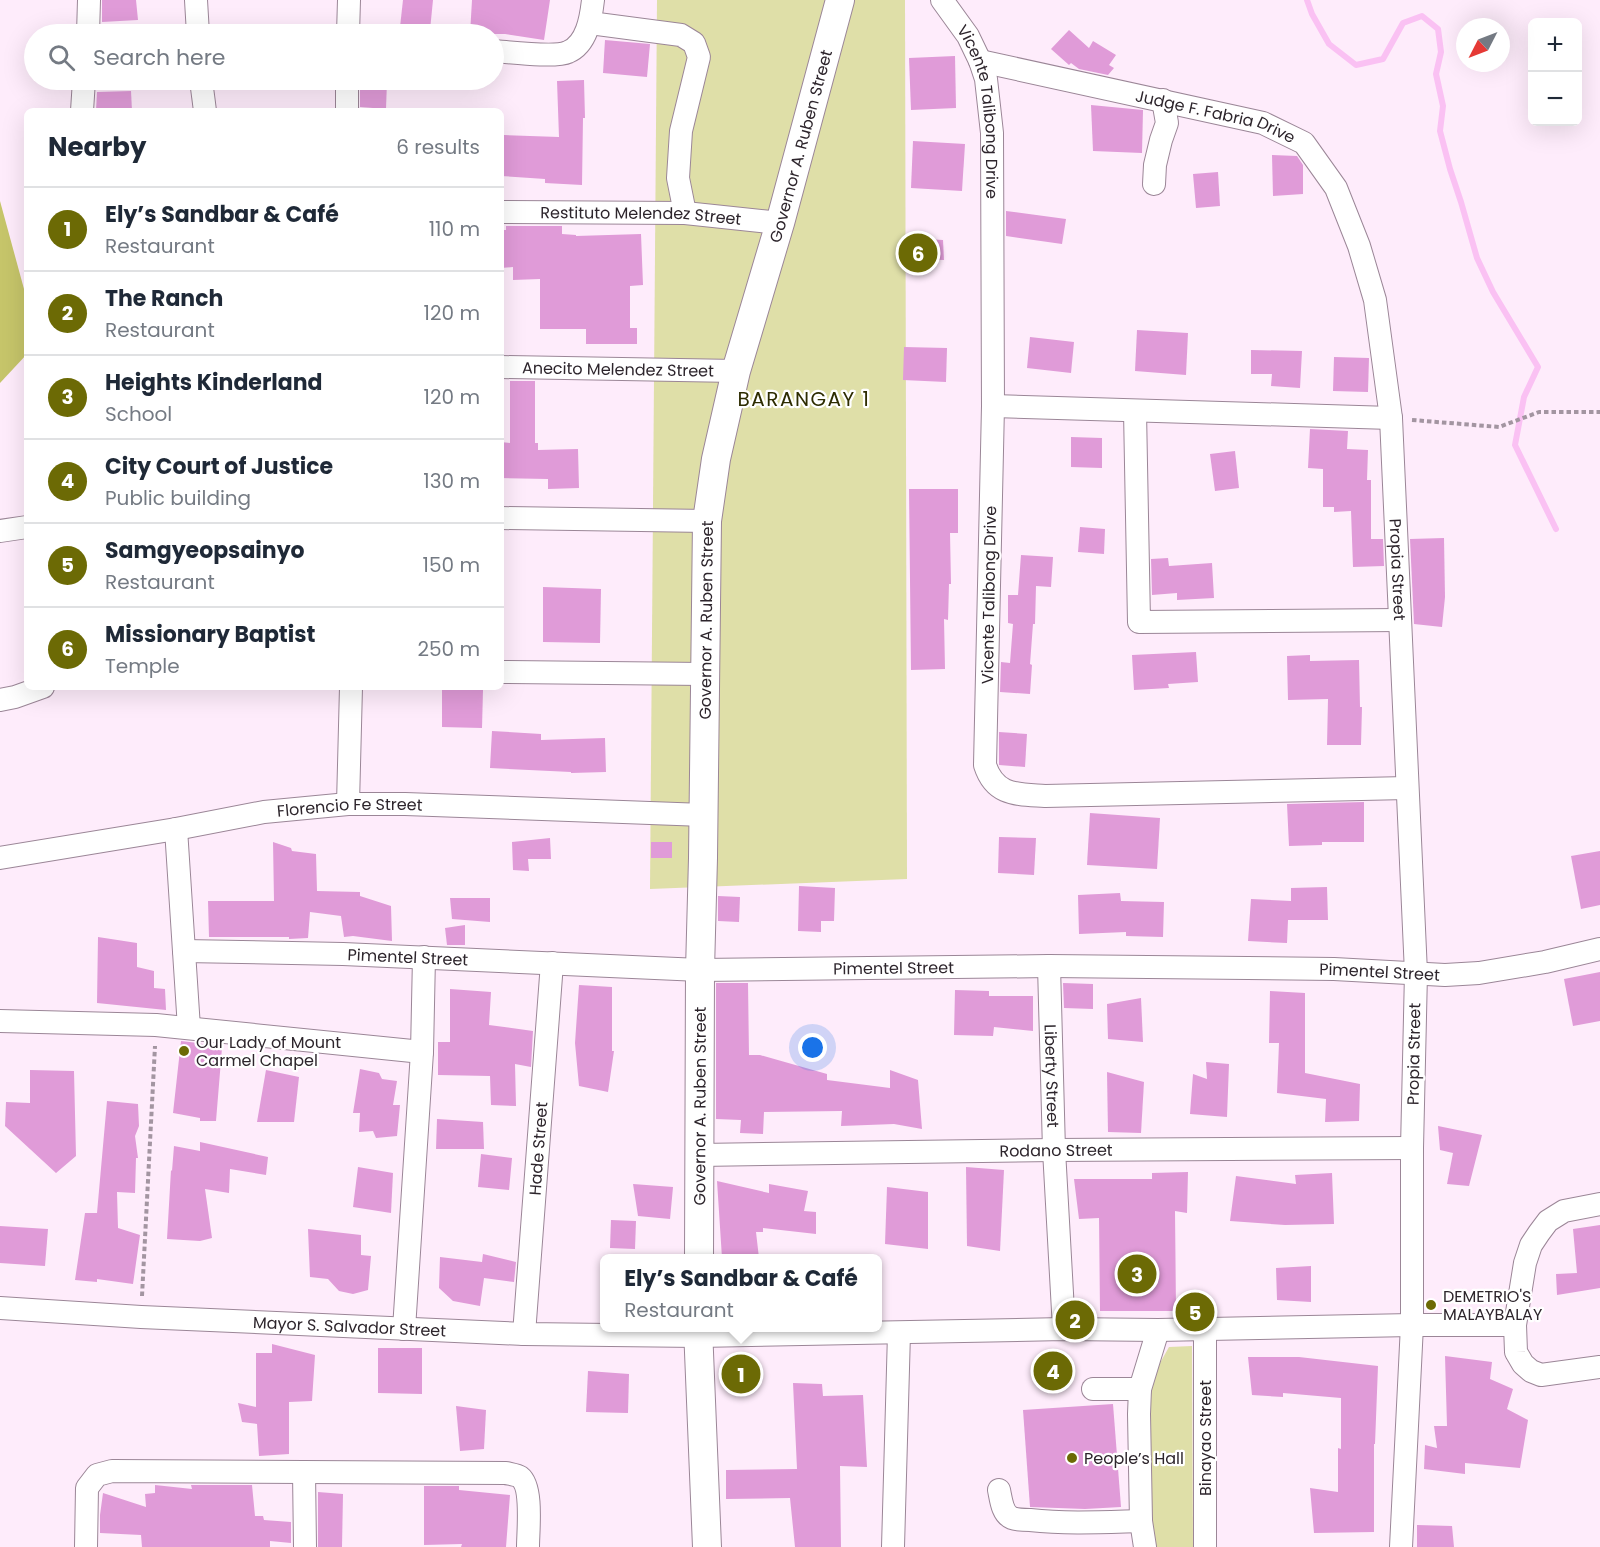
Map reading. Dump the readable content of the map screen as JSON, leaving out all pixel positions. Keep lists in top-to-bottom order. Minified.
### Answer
{"streets":{"main road":["Governor A. Ruben Street"],"street":["Vicente Talibong Drive","Judge F. Fabria Drive","Restituto Melendez Street","Anecito Melendez Street","Propia Street","Florencio Fe Street","Pimentel Street","Liberty Street","Hade Street","Rodano Street","Mayor S. Salvador Street","Binayao Street"]},"crossings":[["Vicente Talibong Drive","Judge F. Fabria Drive"],["Vicente Talibong Drive","Propia Street"],["Judge F. Fabria Drive","Propia Street"],["Governor A. Ruben Street","Restituto Melendez Street"],["Governor A. Ruben Street","Anecito Melendez Street"],["Governor A. Ruben Street","Florencio Fe Street"],["Governor A. Ruben Street","Pimentel Street"],["Governor A. Ruben Street","Rodano Street"],["Propia Street","Pimentel Street"],["Propia Street","Rodano Street"],["Propia Street","Mayor S. Salvador Street"],["Pimentel Street","Liberty Street"],["Pimentel Street","Hade Street"],["Liberty Street","Rodano Street"],["Liberty Street","Mayor S. Salvador Street"],["Hade Street","Mayor S. Salvador Street"],["Mayor S. Salvador Street","Binayao Street"]],"districts":["BARANGAY 1"],"places":["Our Lady of Mount Carmel Chapel","DEMETRIO'S MALAYBALAY","People’s Hall"],"north":"bottom left","page":{"map_buttons":["+","−"],"search":"Search here","heading":["Nearby","6 results"],"list":[{"mark":"1","name":"Ely’s Sandbar & Café","note":"Restaurant","value":"110 m"},{"mark":"2","name":"The Ranch","note":"Restaurant","value":"120 m"},{"mark":"3","name":"Heights Kinderland","note":"School","value":"120 m"},{"mark":"4","name":"City Court of Justice","note":"Public building","value":"130 m"},{"mark":"5","name":"Samgyeopsainyo","note":"Restaurant","value":"150 m"},{"mark":"6","name":"Missionary Baptist","note":"Temple","value":"250 m"}],"pins":["6","3","5","2","4","1"],"popup":["Ely’s Sandbar & Café","Restaurant"]}}
